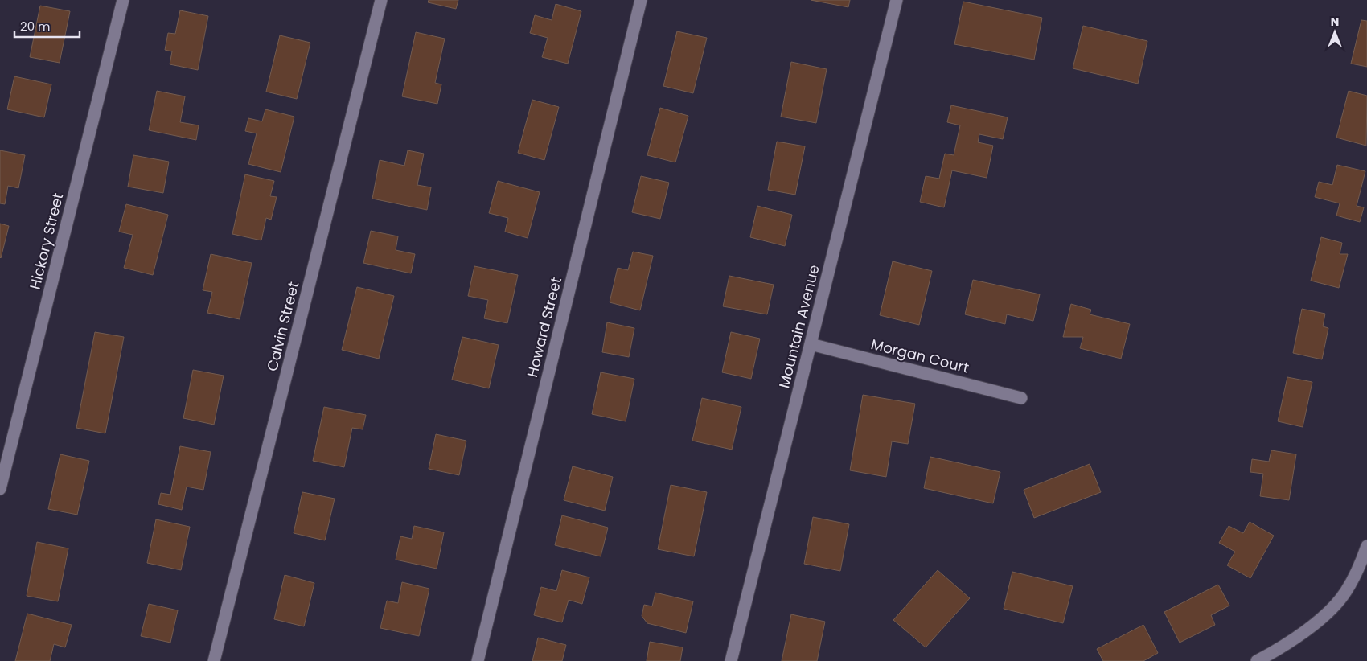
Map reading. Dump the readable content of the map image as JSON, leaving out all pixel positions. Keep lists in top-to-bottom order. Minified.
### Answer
{"streets":{"street":["Hickory Street","Calvin Street","Mountain Avenue","Howard Street","Morgan Court"]},"crossings":[["Mountain Avenue","Morgan Court"]],"scale_bar":"20 m","north":"top"}
